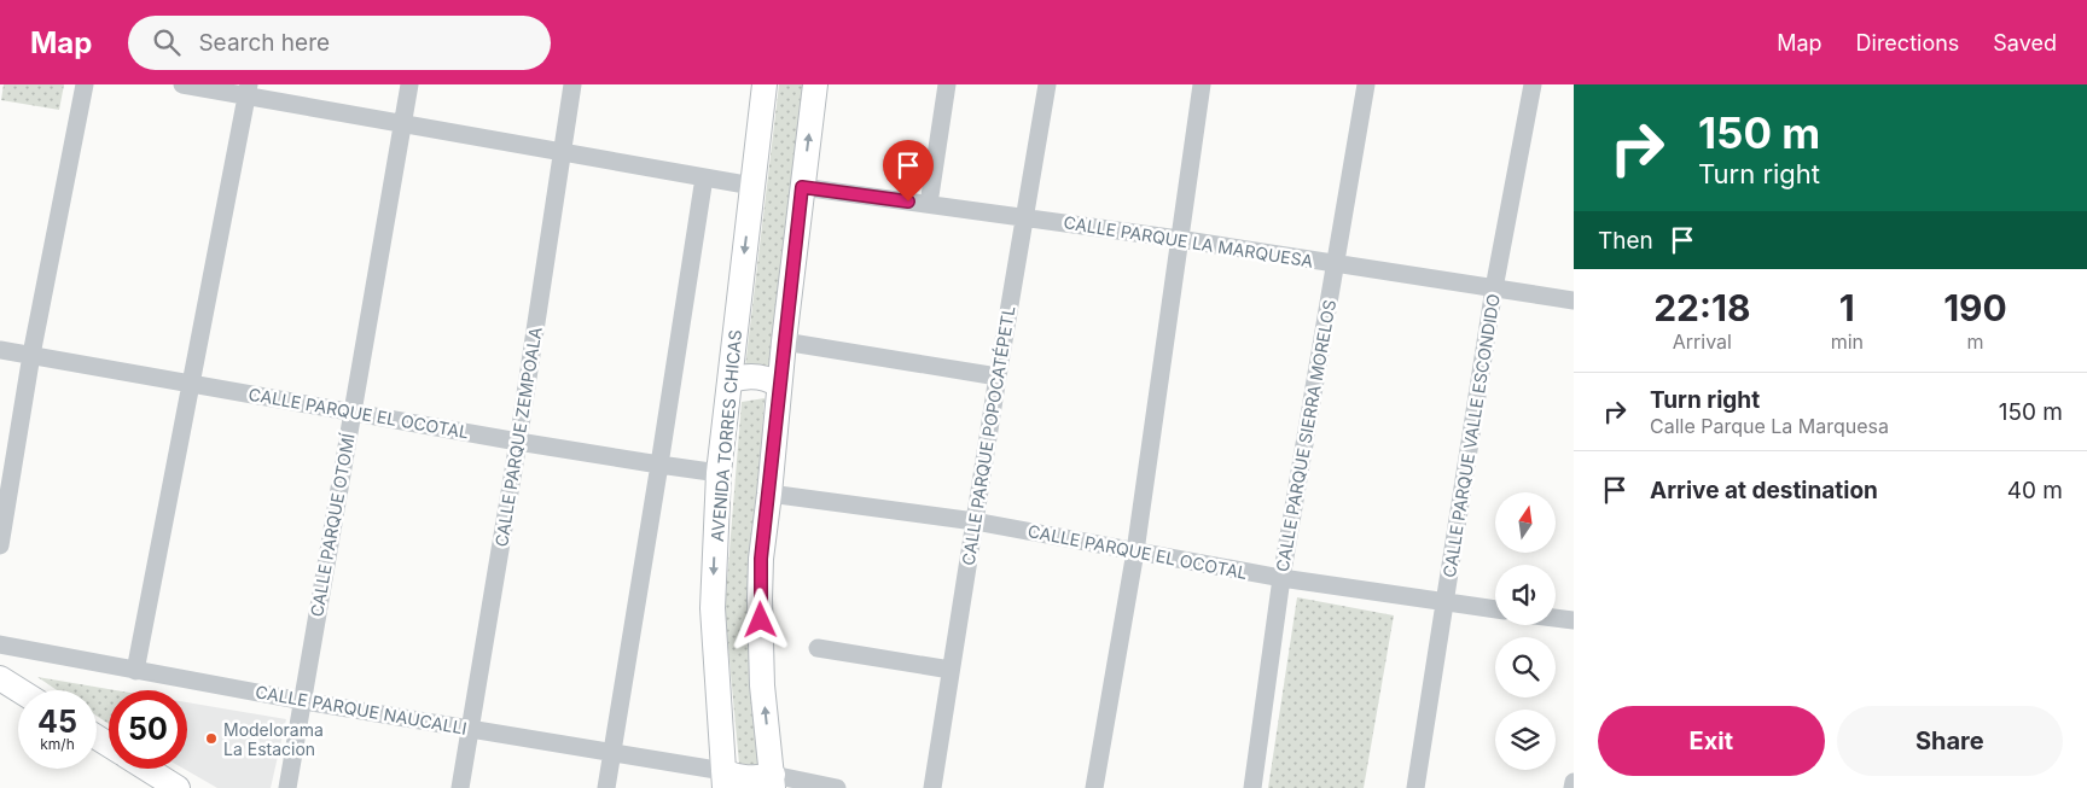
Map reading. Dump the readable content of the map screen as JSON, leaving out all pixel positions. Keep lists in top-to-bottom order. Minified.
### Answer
{"streets":{"main road":["AVENIDA TORRES CHICAS"],"street":["CALLE PARQUE LA MARQUESA","CALLE PARQUE EL OCOTAL","CALLE PARQUE POPOCATÉPETL","CALLE PARQUE SIERRA MORELOS","CALLE PARQUE VALLE ESCONDIDO","CALLE PARQUE ZEMPOALA","CALLE PARQUE OTOMÍ","CALLE PARQUE NAUCALLI"]},"crossings":[["CALLE PARQUE LA MARQUESA","CALLE PARQUE POPOCATÉPETL"],["CALLE PARQUE LA MARQUESA","CALLE PARQUE SIERRA MORELOS"],["CALLE PARQUE LA MARQUESA","CALLE PARQUE VALLE ESCONDIDO"],["CALLE PARQUE EL OCOTAL","AVENIDA TORRES CHICAS"],["CALLE PARQUE EL OCOTAL","CALLE PARQUE POPOCATÉPETL"],["CALLE PARQUE EL OCOTAL","CALLE PARQUE SIERRA MORELOS"],["CALLE PARQUE EL OCOTAL","CALLE PARQUE VALLE ESCONDIDO"],["CALLE PARQUE EL OCOTAL","CALLE PARQUE ZEMPOALA"],["CALLE PARQUE EL OCOTAL","CALLE PARQUE OTOMÍ"],["AVENIDA TORRES CHICAS","CALLE PARQUE NAUCALLI"],["CALLE PARQUE ZEMPOALA","CALLE PARQUE NAUCALLI"],["CALLE PARQUE OTOMÍ","CALLE PARQUE NAUCALLI"]],"places":["Modelorama La Estacion"],"north":"top","page":{"header":"Map","search":"Search here","nav":["Map","Directions","Saved"],"turn":["150 m","Turn right"],"then":"Then","eta":["22:18","Arrival","1","min","190","m"],"list":[{"name":"Turn right","note":"Calle Parque La Marquesa","value":"150 m"},{"name":"Arrive at destination","value":"40 m"}],"speed":"45 km/h","limit":"50","buttons":["Exit","Share"]}}
